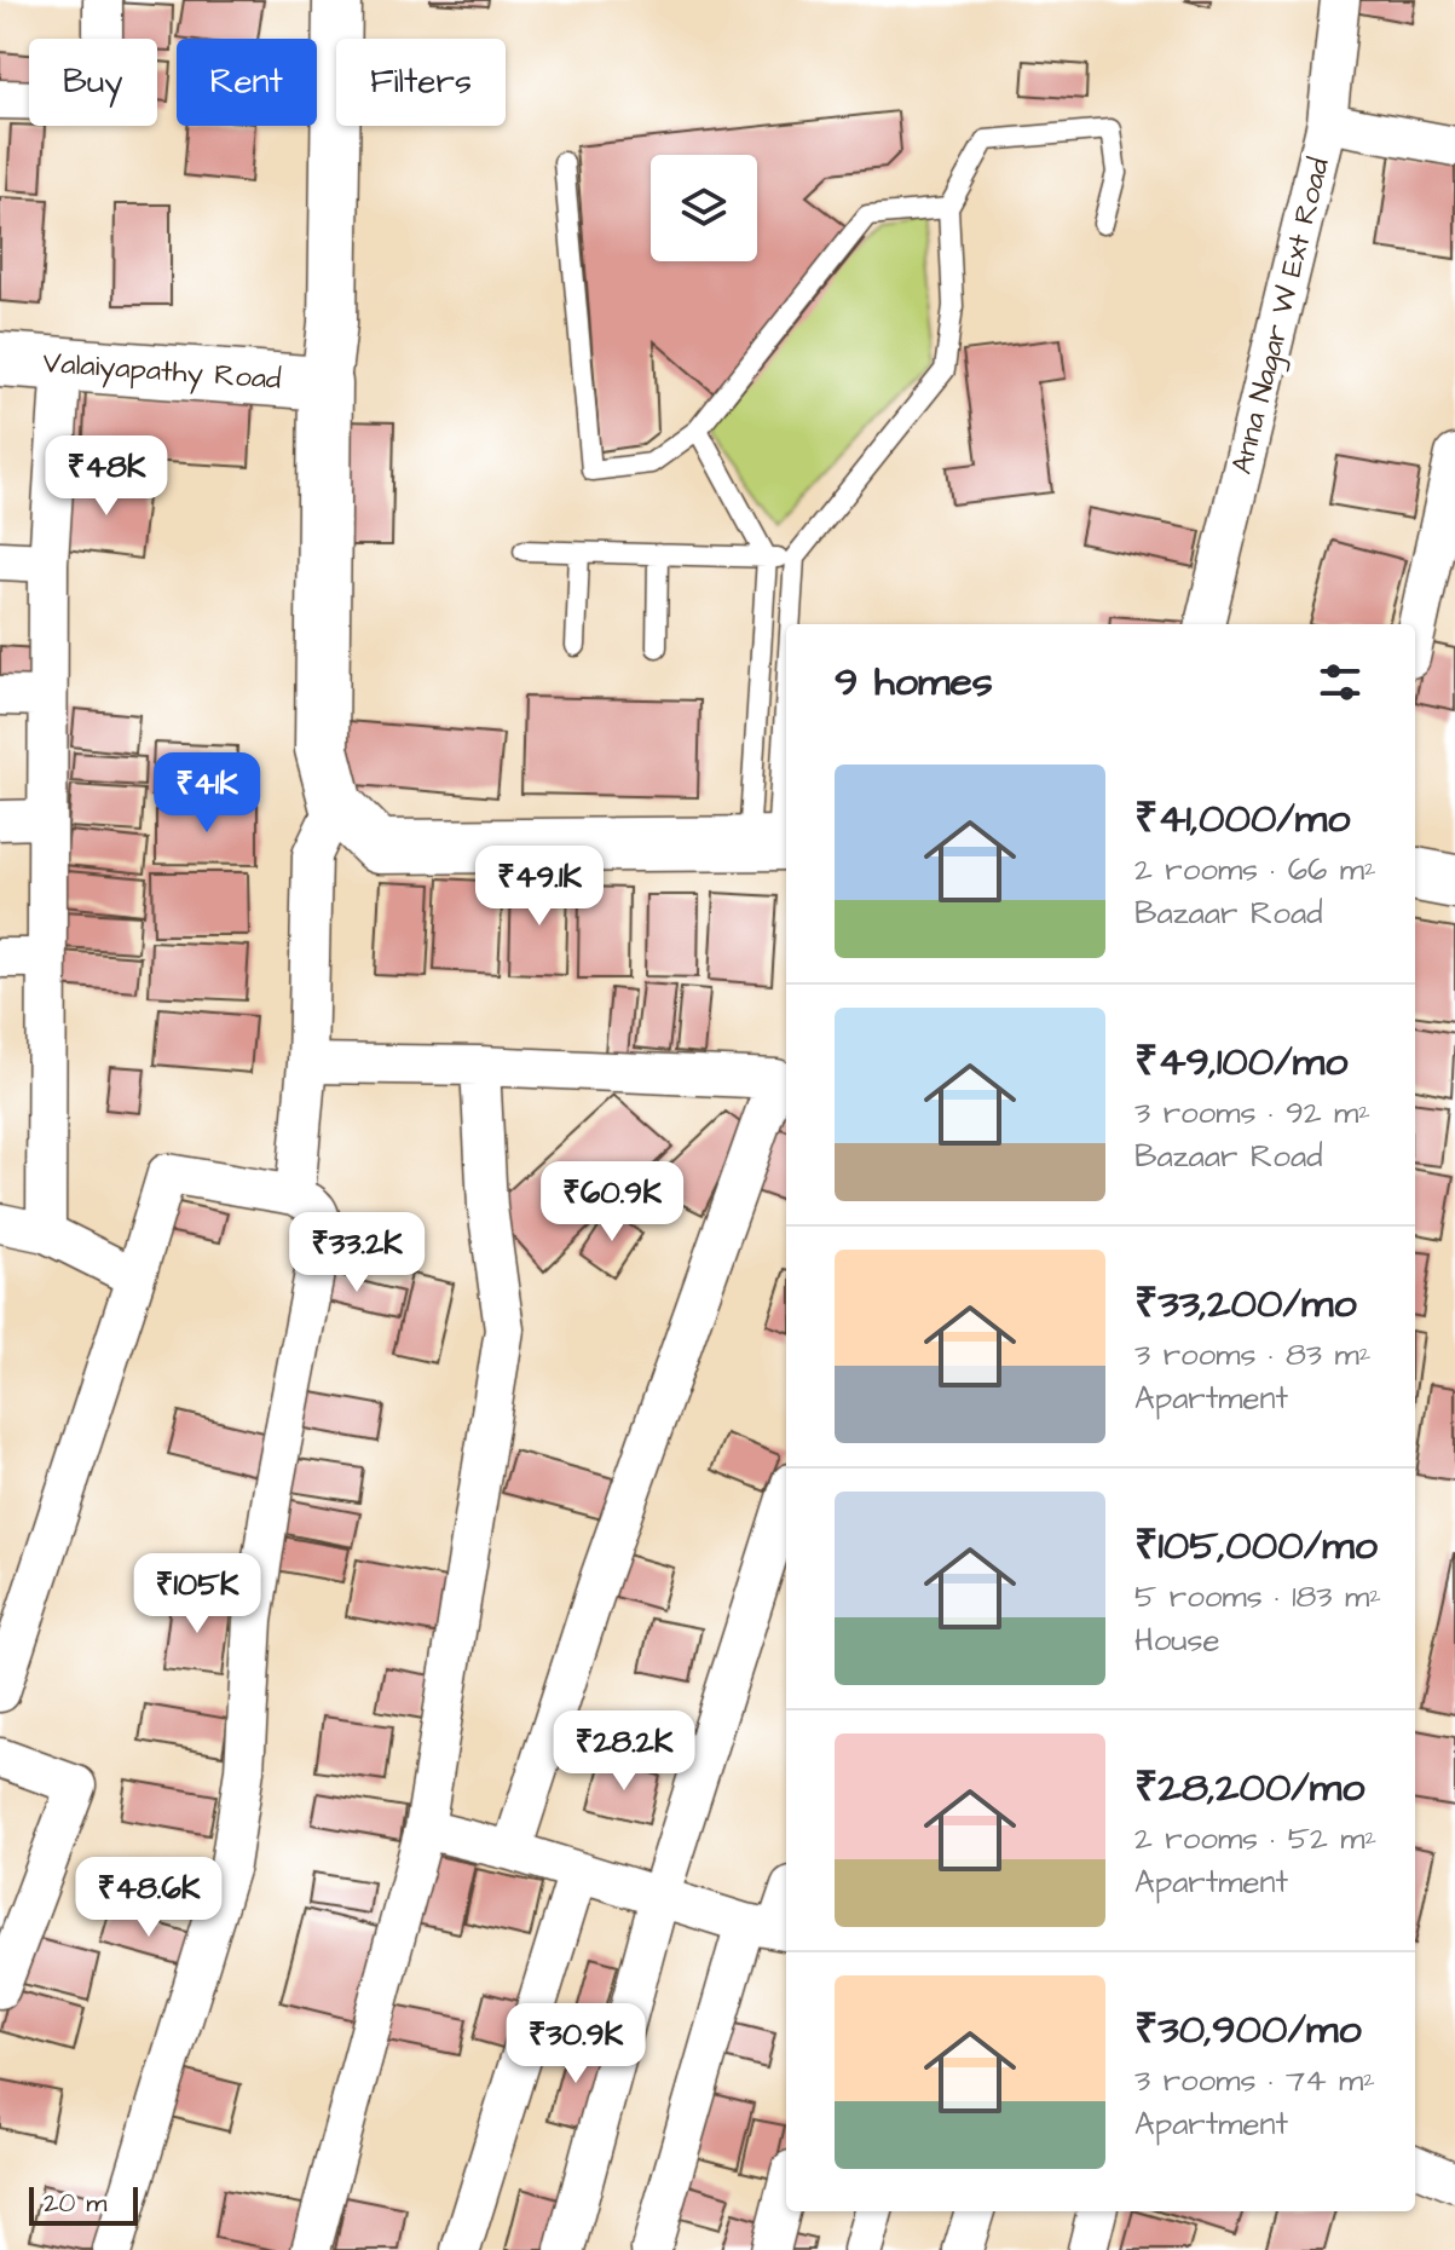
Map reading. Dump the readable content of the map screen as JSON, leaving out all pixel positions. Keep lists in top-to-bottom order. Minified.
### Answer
{"streets":{"main road":["Valaiyapathy Road"],"street":["Anna Nagar W Ext Road"]},"scale_bar":"20 m","page":{"chip":["Buy","Rent","Filters"],"price":["₹48K","₹41K","₹49.1K","₹60.9K","₹33.2K","₹105K","₹28.2K","₹48.6K","₹30.9K"],"heading":"9 homes","list":[{"name":"₹41,000/mo","note":"2 rooms · 66 m² · Bazaar Road"},{"name":"₹49,100/mo","note":"3 rooms · 92 m² · Bazaar Road"},{"name":"₹33,200/mo","note":"3 rooms · 83 m² · Apartment"},{"name":"₹105,000/mo","note":"5 rooms · 183 m² · House"},{"name":"₹28,200/mo","note":"2 rooms · 52 m² · Apartment"},{"name":"₹30,900/mo","note":"3 rooms · 74 m² · Apartment"}],"scale":"20 m"}}
